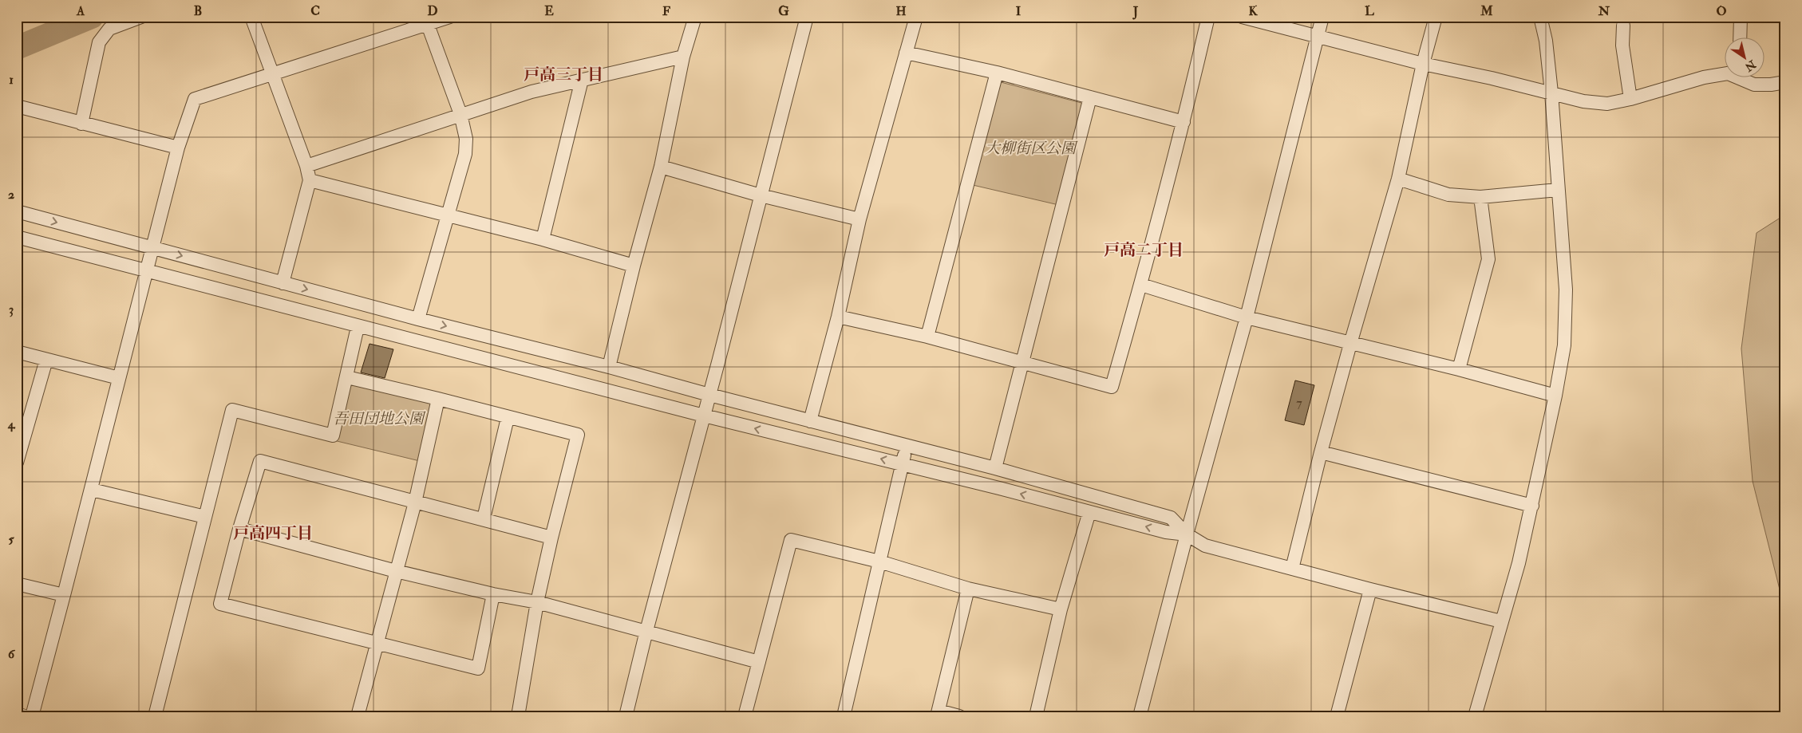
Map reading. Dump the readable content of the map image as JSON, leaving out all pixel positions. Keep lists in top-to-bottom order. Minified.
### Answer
{"districts":["戸高三丁目","戸高二丁目","戸高四丁目"],"parks":["大柳街区公園","吾田団地公園"],"house_numbers":["7"],"north":"bottom right","grid":{"columns":["A","B","C","D","E","F","G","H","I","J","K","L","M","N","O"],"rows":["1","2","3","4","5","6"]}}
